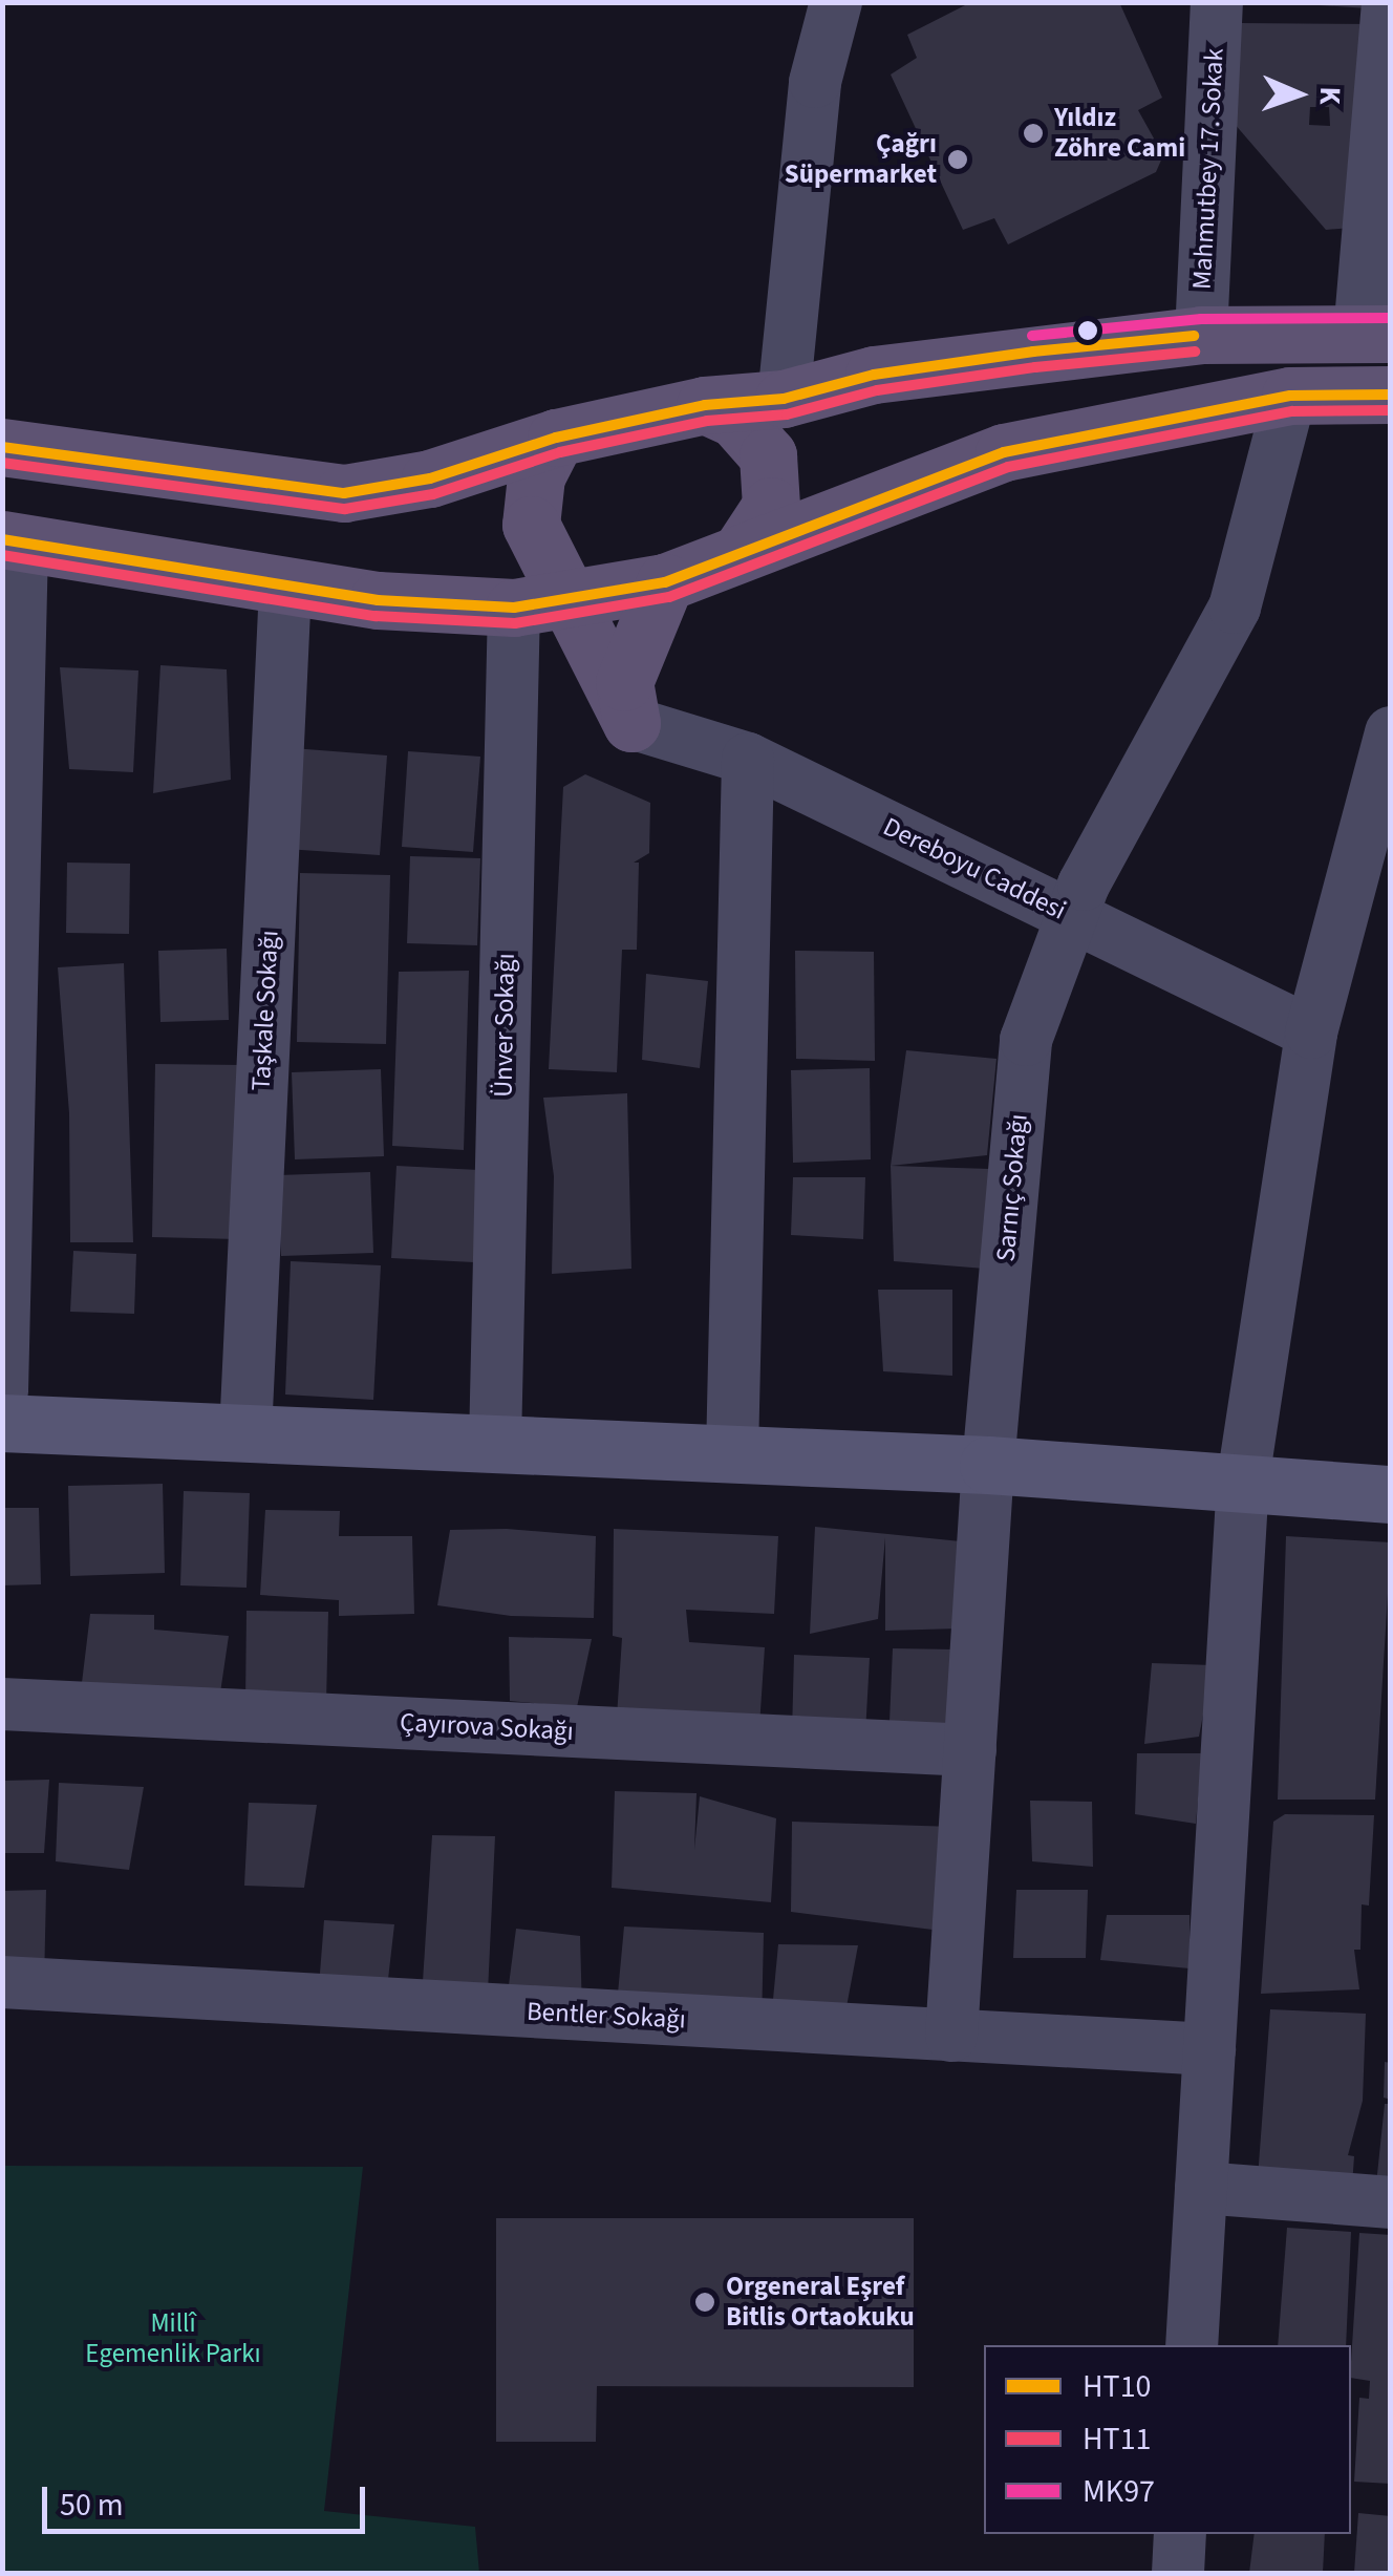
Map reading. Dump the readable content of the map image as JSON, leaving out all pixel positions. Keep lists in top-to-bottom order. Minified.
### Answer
{"streets":{"street":["Mahmutbey 17. Sokak","Dereboyu Caddesi","Taşkale Sokağı","Ünver Sokağı","Sarnıç Sokağı","Çayırova Sokağı","Bentler Sokağı"]},"crossings":[["Dereboyu Caddesi","Sarnıç Sokağı"],["Sarnıç Sokağı","Çayırova Sokağı"],["Sarnıç Sokağı","Bentler Sokağı"]],"parks":["Millî Egemenlik Parkı"],"places":["Yıldız Zöhre Cami","Çağrı Süpermarket","Orgeneral Eşref Bitlis Ortaokuku"],"lines":["transit line MK97","transit line HT10","transit line HT11"],"legend":["HT10","HT11","MK97"],"scale_bar":"50 m","north":"right"}
